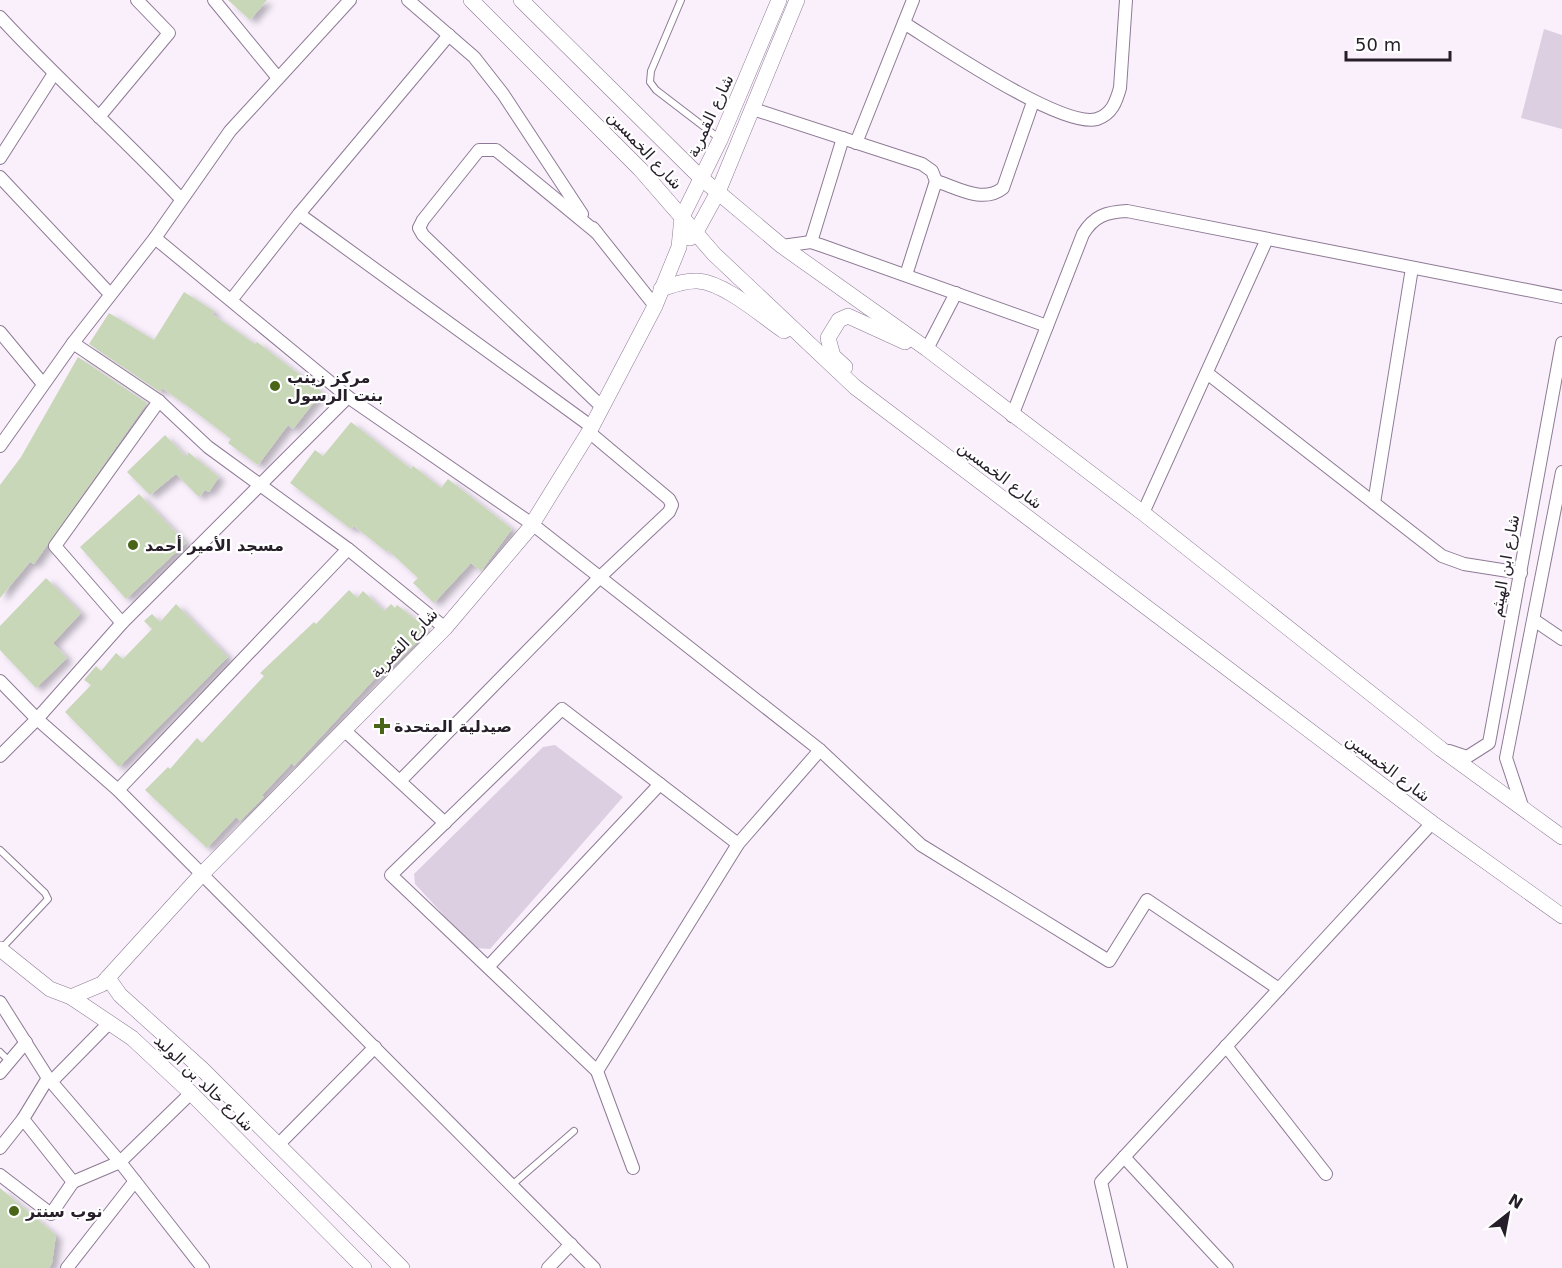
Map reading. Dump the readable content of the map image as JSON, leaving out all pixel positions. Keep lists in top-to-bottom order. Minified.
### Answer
{"streets":{"street":["شارع القمرية","شارع الخمسين","شارع ابن الهيثم","شارع خالد بن الوليد"]},"crossings":[["شارع القمرية","شارع الخمسين"],["شارع القمرية","شارع خالد بن الوليد"],["شارع الخمسين","شارع ابن الهيثم"]],"places":{"other":["مركز زينب بنت الرسول","مسجد الأمير أحمد","نوب سنتر"],"health":["صيدلية المتحدة"]},"scale_bar":"50 m","north":"top right"}
